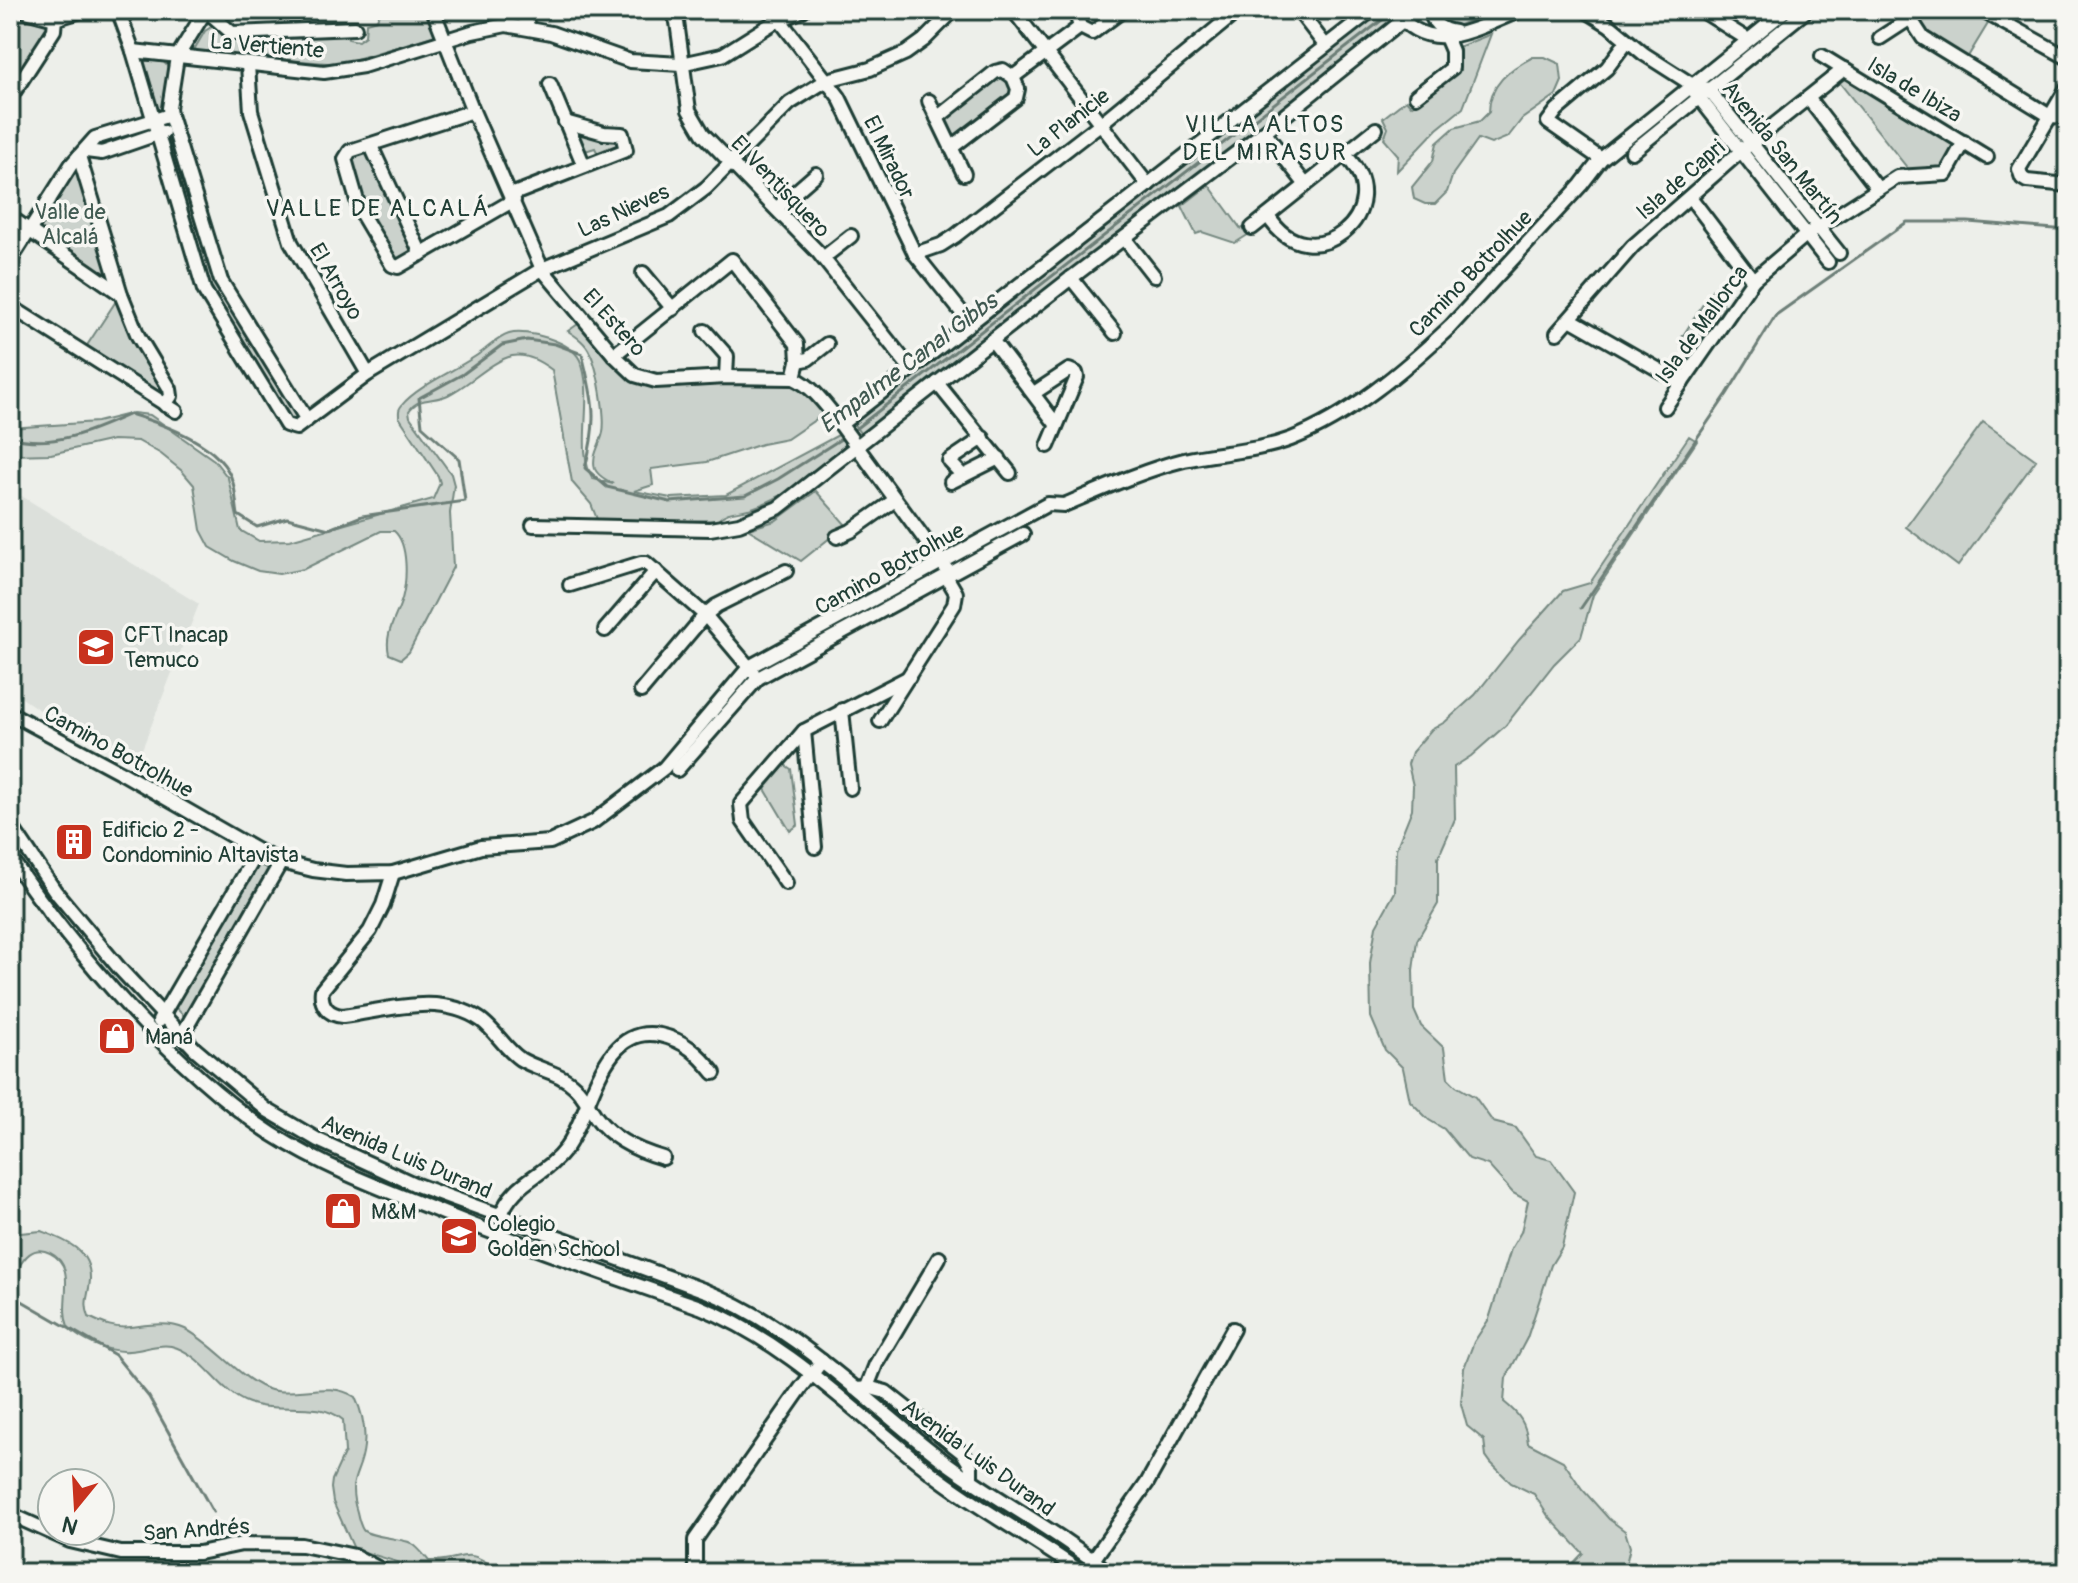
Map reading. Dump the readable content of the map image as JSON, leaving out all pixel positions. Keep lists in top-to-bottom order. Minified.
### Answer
{"streets":{"street":["La Vertiente","Isla de Ibiza","La Planicie","Avenida San Martín","El Mirador","Isla de Capri","El Ventisquero","Las Nieves","Camino Botrolhue","El Arroyo","El Estero","Isla de Mallorca","Avenida Luis Durand","San Andrés"]},"crossings":[["La Vertiente","El Mirador"],["La Vertiente","El Ventisquero"],["La Vertiente","El Arroyo"],["La Vertiente","El Estero"],["Isla de Ibiza","Isla de Capri"],["Isla de Ibiza","Isla de Mallorca"],["La Planicie","El Mirador"],["Avenida San Martín","Isla de Capri"],["Avenida San Martín","Camino Botrolhue"],["Avenida San Martín","Isla de Mallorca"],["El Mirador","Las Nieves"],["El Ventisquero","Las Nieves"],["Las Nieves","El Arroyo"],["Las Nieves","El Estero"]],"districts":["VILLA ALTOS DEL MIRASUR","VALLE DE ALCALÁ"],"water":["Empalme Canal Gibbs"],"parks":["Valle de Alcalá"],"places":{"school or university":["CFT Inacap Temuco","Colegio Golden School"],"building":["Edificio 2 - Condominio Altavista"],"shop":["Maná","M&M"]},"north":"bottom"}
